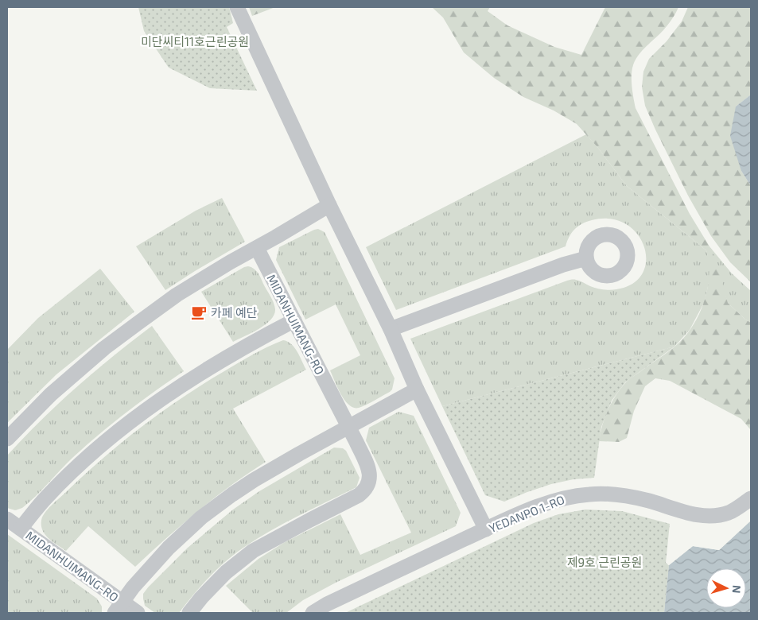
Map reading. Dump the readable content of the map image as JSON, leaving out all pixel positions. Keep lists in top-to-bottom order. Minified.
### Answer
{"streets":{"street":["MIDANHUIMANG-RO","YEDANPO 1-RO"]},"parks":["미단씨티11호근린공원","제9호 근린공원"],"places":{"cafe":["카페 예단"]},"north":"right"}
